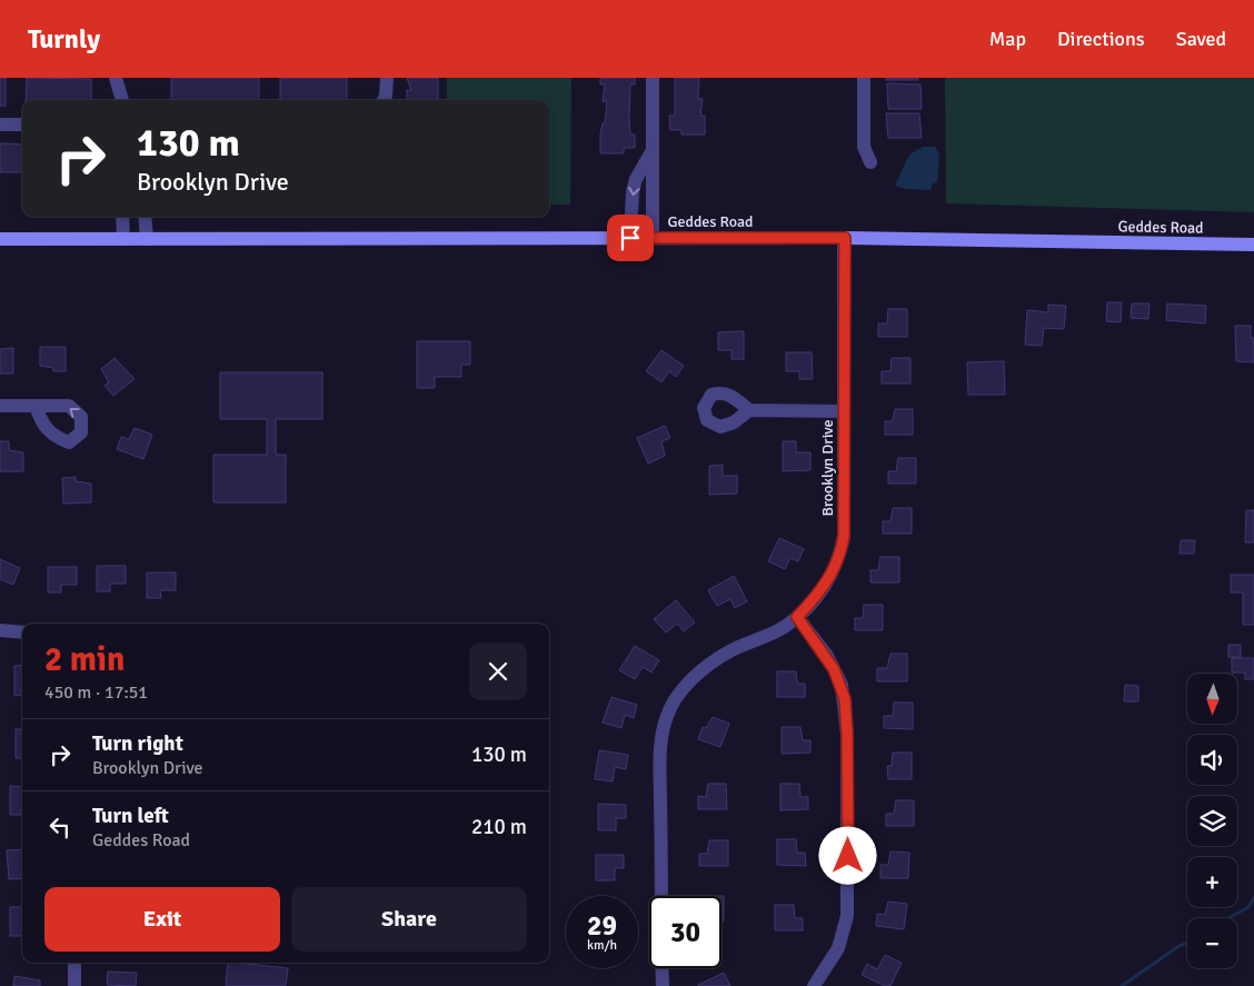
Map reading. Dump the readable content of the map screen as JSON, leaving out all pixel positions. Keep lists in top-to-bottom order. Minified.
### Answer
{"streets":{"main road":["Geddes Road"],"street":["Brooklyn Drive"]},"crossings":[["Geddes Road","Brooklyn Drive"]],"north":"bottom","page":{"header":"Turnly","nav":["Map","Directions","Saved"],"turn":["130 m","Brooklyn Drive"],"heading":["2 min","450 m · 17:51"],"map_buttons":["+","−"],"list":[{"name":"Turn right","note":"Brooklyn Drive","value":"130 m"},{"name":"Turn left","note":"Geddes Road","value":"210 m"}],"buttons":["Exit","Share"],"speed":"29 km/h","limit":"30"}}
